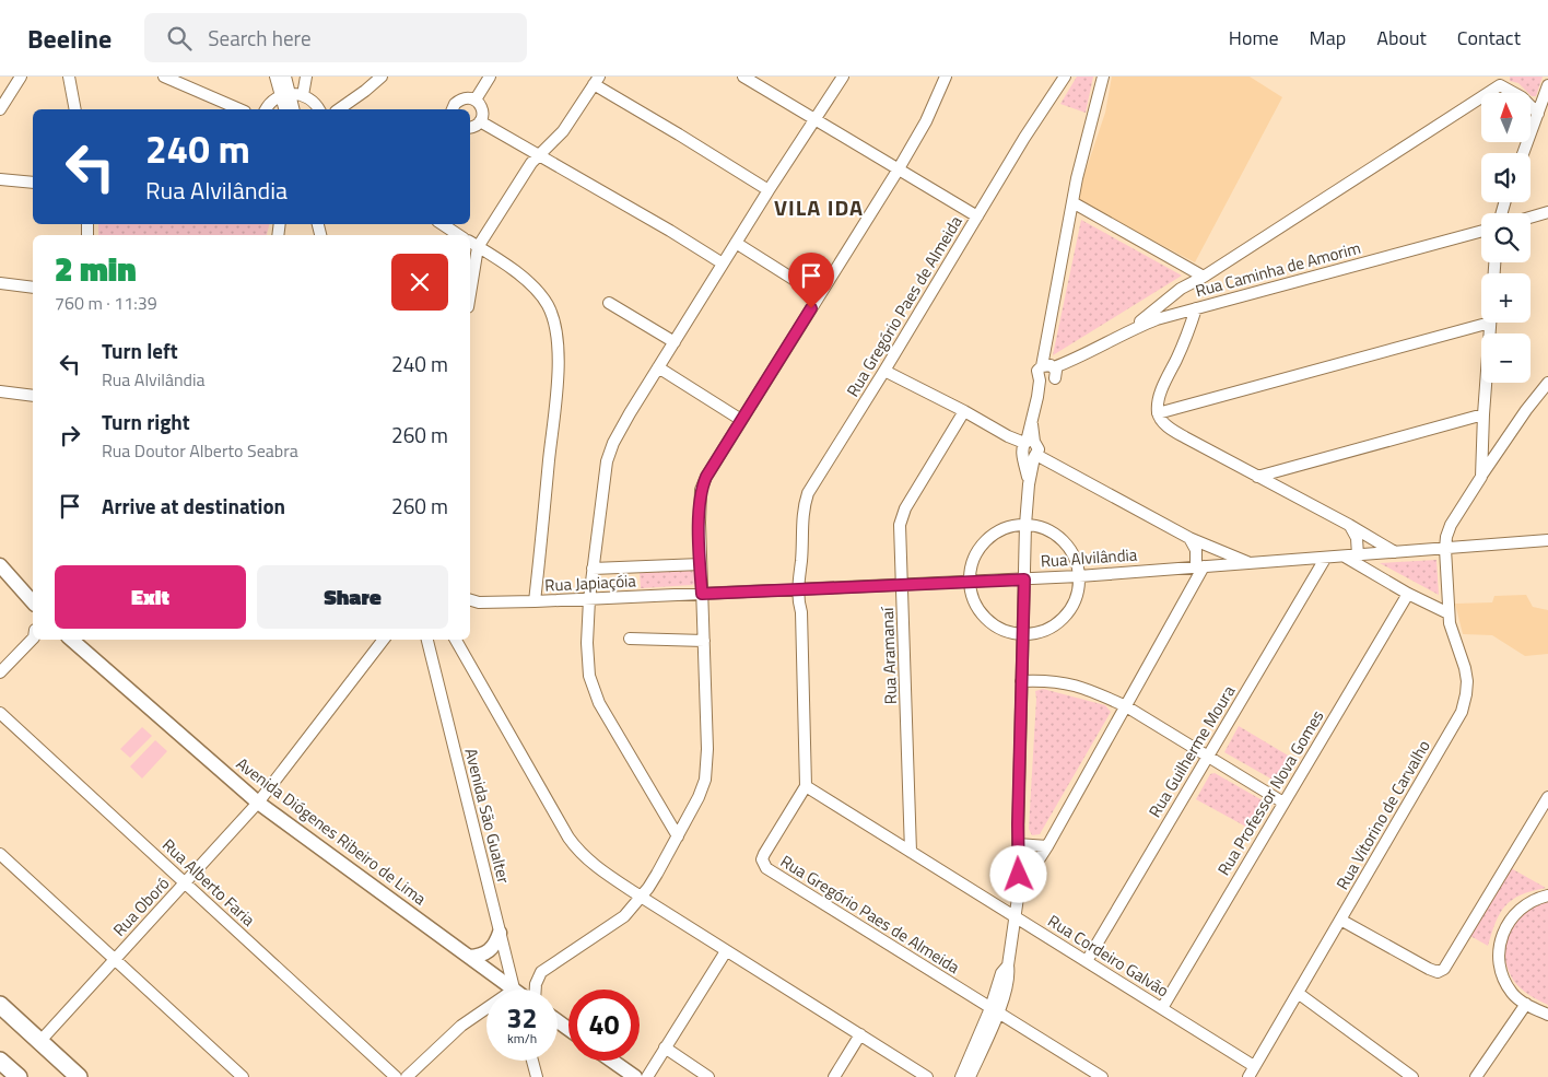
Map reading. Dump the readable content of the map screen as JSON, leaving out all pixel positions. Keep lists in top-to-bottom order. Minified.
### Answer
{"streets":{"main road":["Avenida Diógenes Ribeiro de Lima"],"street":["Rua Caminha de Amorim","Rua Gregório Paes de Almeida","Rua Alvilândia","Rua Japiaçóia","Rua Aramanaí","Rua Guilherme Moura","Rua Professor Nova Gomes","Rua Vitorino de Carvalho","Avenida São Gualter","Rua Alberto Faria","Rua Oboró","Rua Cordeiro Galvão"]},"crossings":[["Rua Gregório Paes de Almeida","Rua Alvilândia"],["Rua Gregório Paes de Almeida","Rua Cordeiro Galvão"],["Rua Alvilândia","Rua Japiaçóia"],["Rua Alvilândia","Rua Aramanaí"],["Rua Alvilândia","Rua Guilherme Moura"],["Rua Alvilândia","Rua Vitorino de Carvalho"],["Rua Aramanaí","Rua Cordeiro Galvão"],["Rua Guilherme Moura","Rua Cordeiro Galvão"],["Rua Professor Nova Gomes","Rua Cordeiro Galvão"],["Rua Vitorino de Carvalho","Rua Cordeiro Galvão"],["Avenida Diógenes Ribeiro de Lima","Rua Oboró"],["Rua Alberto Faria","Rua Oboró"]],"districts":["VILA IDA"],"north":"top","page":{"header":"Beeline","search":"Search here","nav":["Home","Map","About","Contact"],"map_buttons":["+","−"],"turn":["240 m","Rua Alvilândia"],"heading":["2 min","760 m · 11:39"],"list":[{"name":"Turn left","note":"Rua Alvilândia","value":"240 m"},{"name":"Turn right","note":"Rua Doutor Alberto Seabra","value":"260 m"},{"name":"Arrive at destination","value":"260 m"}],"buttons":["Exit","Share"],"speed":"32 km/h","limit":"40"}}
